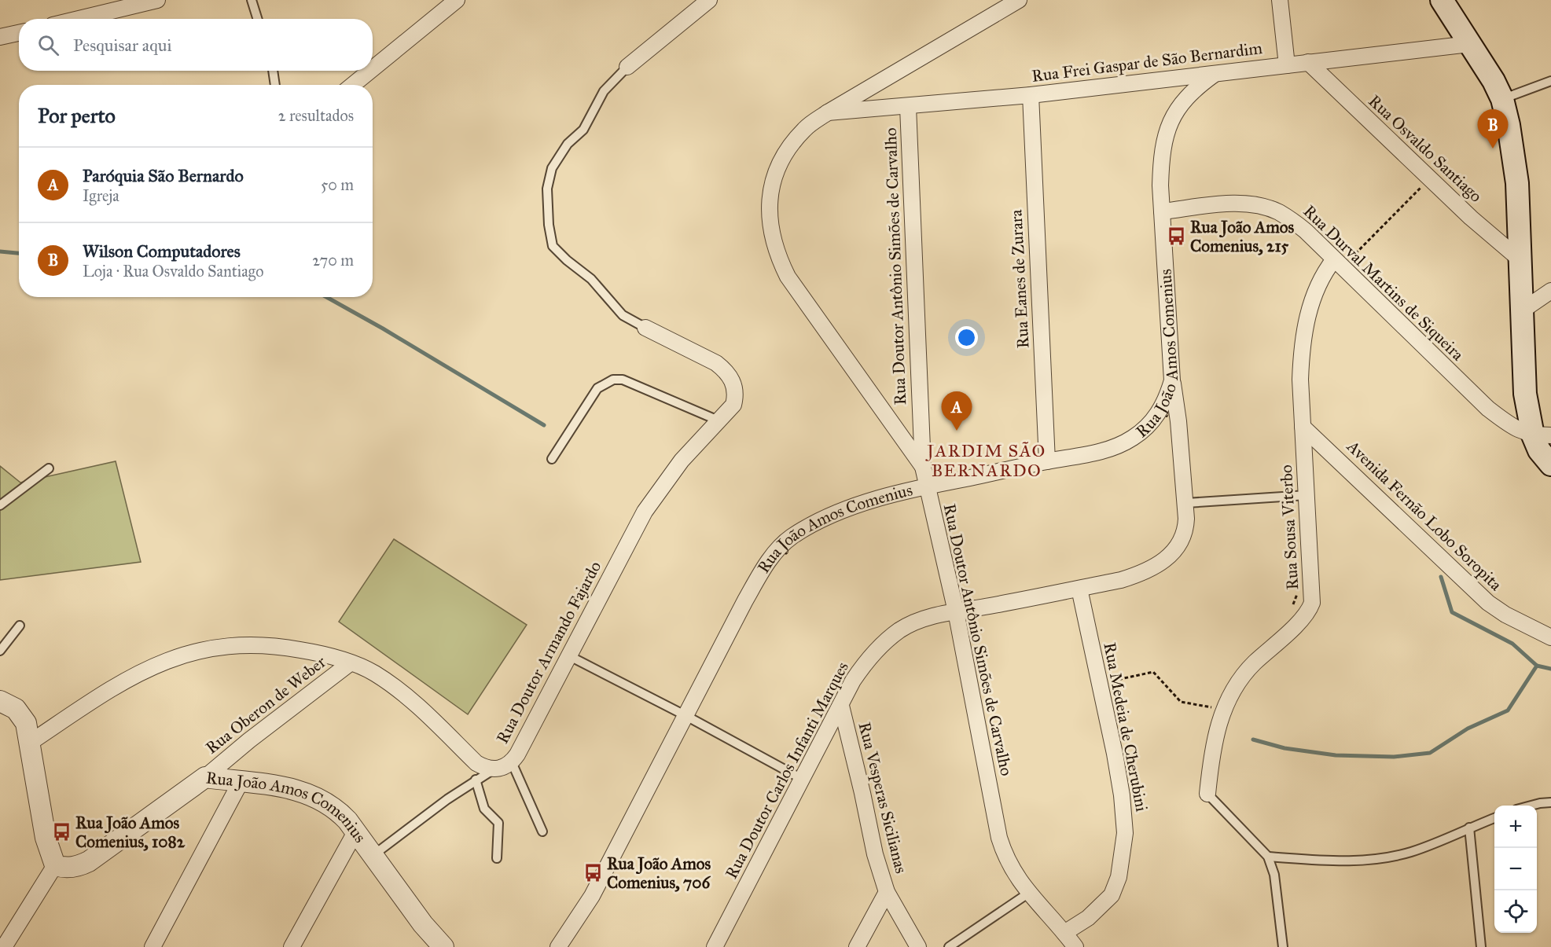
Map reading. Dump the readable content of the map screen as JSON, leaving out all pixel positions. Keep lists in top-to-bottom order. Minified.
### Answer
{"streets":{"street":["Rua Frei Gaspar de São Bernardim","Rua Osvaldo Santiago","Rua Doutor Antônio Simões de Carvalho","Rua Eanes de Zurara","Rua Durval Martins de Siqueira","Rua João Amos Comenius","Avenida Fernão Lobo Soropita","Rua Sousa Viterbo","Rua Doutor Armando Fajardo","Rua Oberon de Weber","Rua Medeia de Cherubini","Rua Doutor Carlos Infanti Marques","Rua Vesperas Sicilianas"]},"crossings":[["Rua Frei Gaspar de São Bernardim","Rua Osvaldo Santiago"],["Rua Frei Gaspar de São Bernardim","Rua Doutor Antônio Simões de Carvalho"],["Rua Frei Gaspar de São Bernardim","Rua Eanes de Zurara"],["Rua Frei Gaspar de São Bernardim","Rua João Amos Comenius"],["Rua Doutor Antônio Simões de Carvalho","Rua João Amos Comenius"],["Rua Doutor Antônio Simões de Carvalho","Rua Medeia de Cherubini"],["Rua Doutor Antônio Simões de Carvalho","Rua Doutor Carlos Infanti Marques"],["Rua Eanes de Zurara","Rua João Amos Comenius"],["Rua Durval Martins de Siqueira","Rua João Amos Comenius"],["Rua Durval Martins de Siqueira","Rua Sousa Viterbo"],["Rua João Amos Comenius","Rua Oberon de Weber"],["Rua João Amos Comenius","Rua Doutor Carlos Infanti Marques"],["Avenida Fernão Lobo Soropita","Rua Sousa Viterbo"],["Rua Medeia de Cherubini","Rua Doutor Carlos Infanti Marques"],["Rua Doutor Carlos Infanti Marques","Rua Vesperas Sicilianas"]],"districts":["JARDIM SÃO BERNARDO"],"places":{"bus stop":["Rua João Amos Comenius, 215","Rua João Amos Comenius, 1082","Rua João Amos Comenius, 706"]},"page":{"search":"Pesquisar aqui","heading":["Por perto","2 resultados"],"pins":["B","A"],"list":[{"mark":"A","name":"Paróquia São Bernardo","note":"Igreja","value":"50 m"},{"mark":"B","name":"Wilson Computadores","note":"Loja · Rua Osvaldo Santiago","value":"270 m"}],"map_buttons":["+","−"]}}
